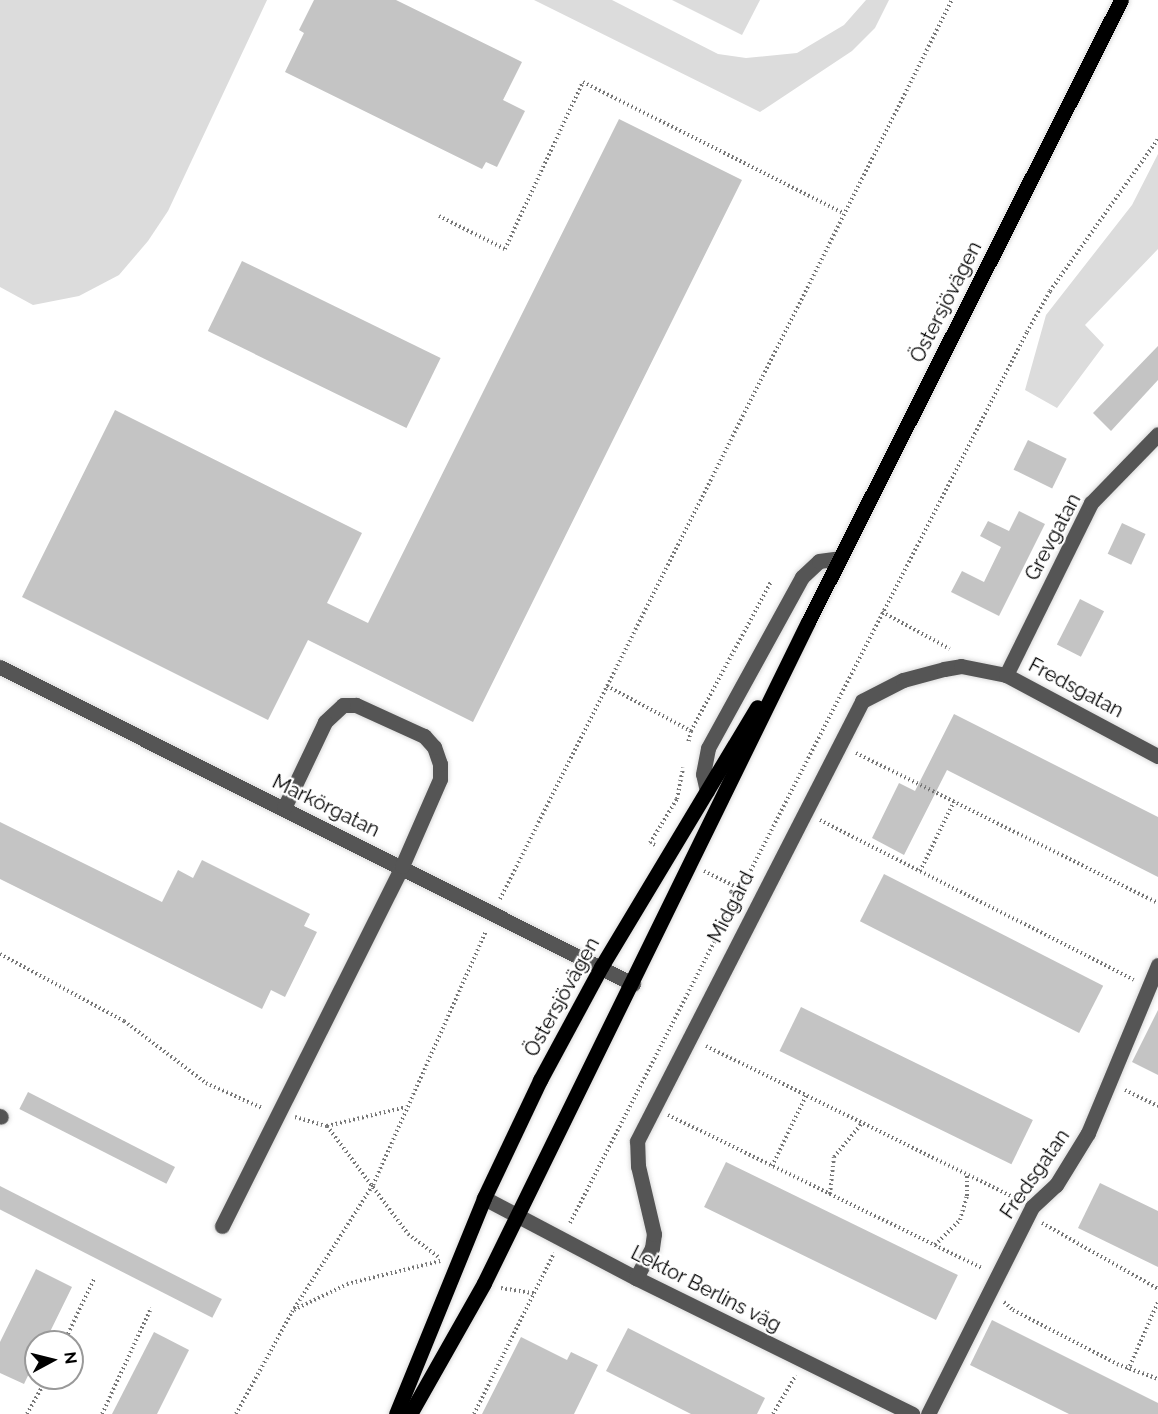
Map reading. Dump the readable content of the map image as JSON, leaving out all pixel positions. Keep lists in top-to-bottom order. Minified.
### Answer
{"streets":{"main road":["Östersjövägen"],"street":["Grevgatan","Fredsgatan","Markörgatan","Midgård","Lektor Berlins väg"]},"crossings":[["Östersjövägen","Markörgatan"],["Östersjövägen","Lektor Berlins väg"],["Grevgatan","Fredsgatan"],["Grevgatan","Midgård"],["Fredsgatan","Midgård"],["Midgård","Lektor Berlins väg"]],"north":"right"}
